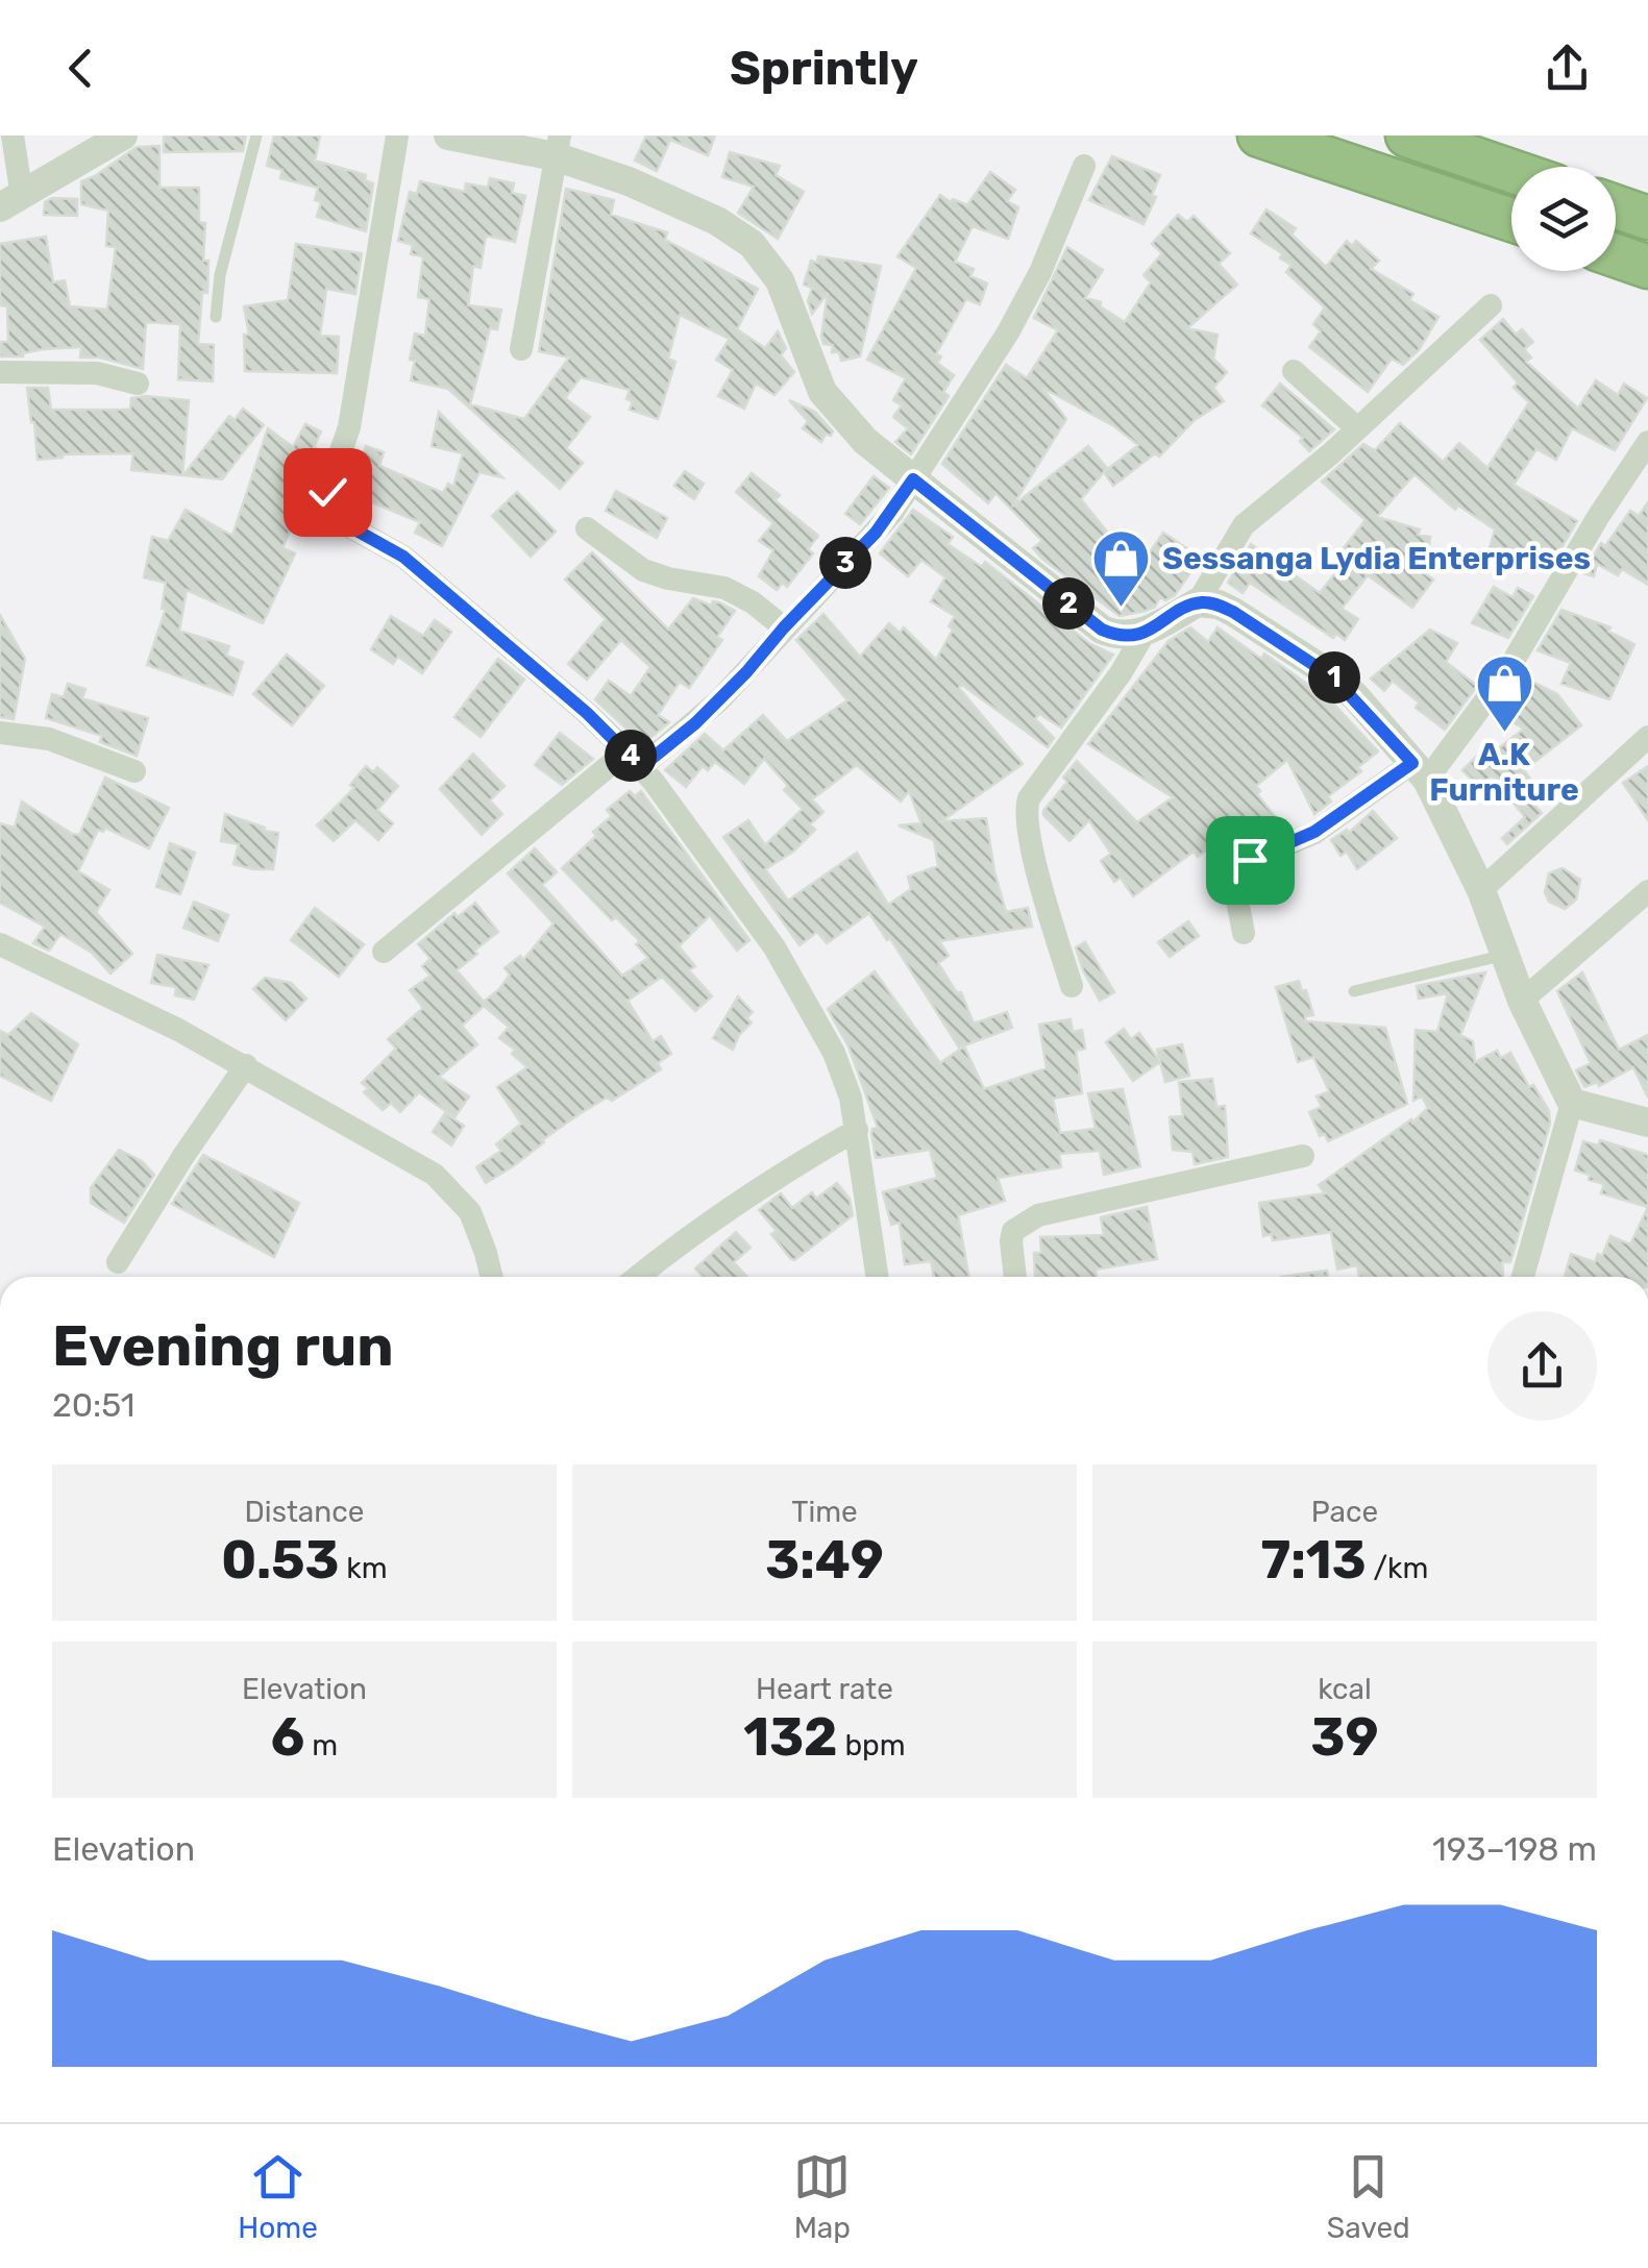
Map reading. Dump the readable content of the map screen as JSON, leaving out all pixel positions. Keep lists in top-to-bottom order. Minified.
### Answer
{"places":{"shop":["Sessanga Lydia Enterprises","A.K Furniture"]},"page":{"header":"Sprintly","pins":["3","2","1","4"],"heading":["Evening run","20:51"],"stats":[["Distance","0.53 km"],["Time","3:49"],["Pace","7:13 /km"],["Elevation","6 m"],["Heart rate","132 bpm"],["kcal","39"]],"chart":["Elevation","193–198 m"],"tabs":["Home","Map","Saved"]}}
